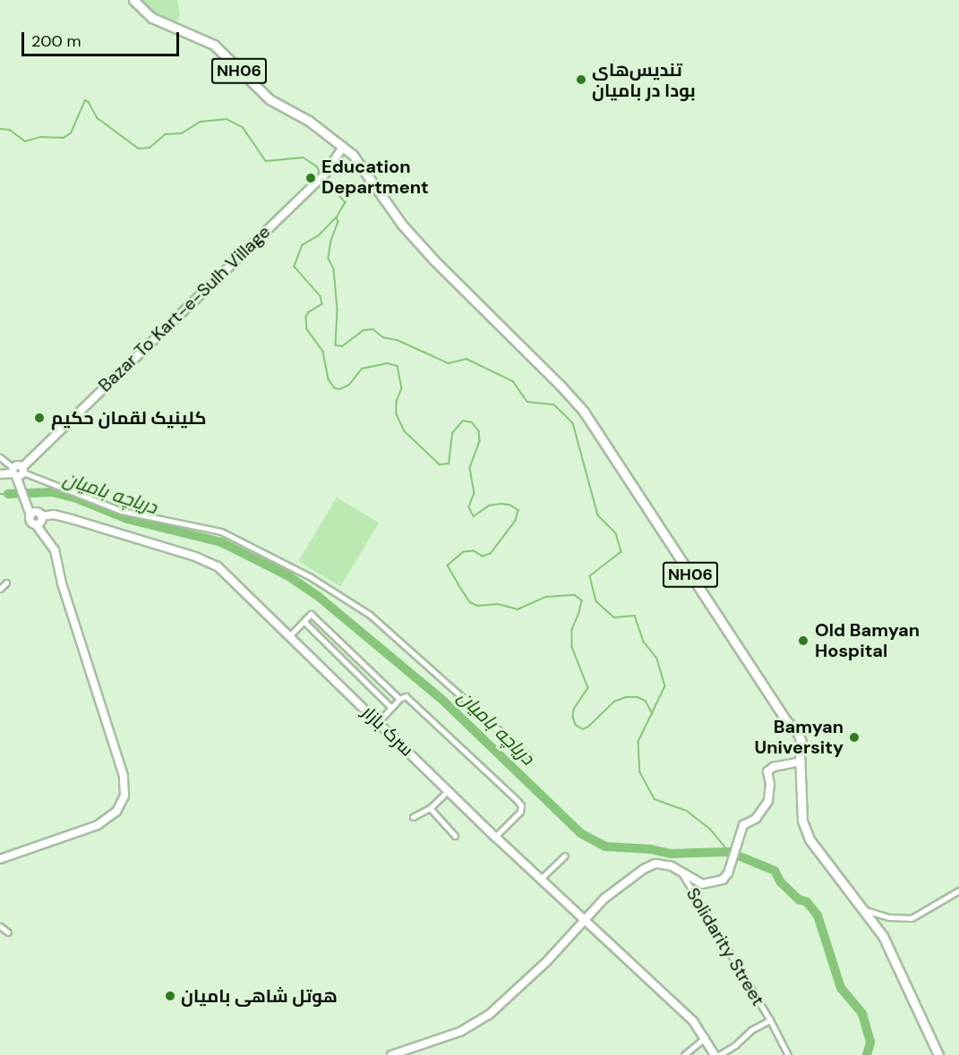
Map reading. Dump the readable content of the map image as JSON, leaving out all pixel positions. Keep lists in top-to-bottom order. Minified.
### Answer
{"streets":{"main road":["NH06","Bazar To Kart-e-Sulh Village","سرک بازار"],"street":["Solidarity Street"]},"crossings":[["NH06","Bazar To Kart-e-Sulh Village"]],"water":["دریاچه بامیان"],"places":["تندیس‌های بودا در بامیان","Education Department","کلینیک لقمان حکیم","Old Bamyan Hospital","Bamyan University","هوتل شاهی بامیان"],"scale_bar":"200 m"}
